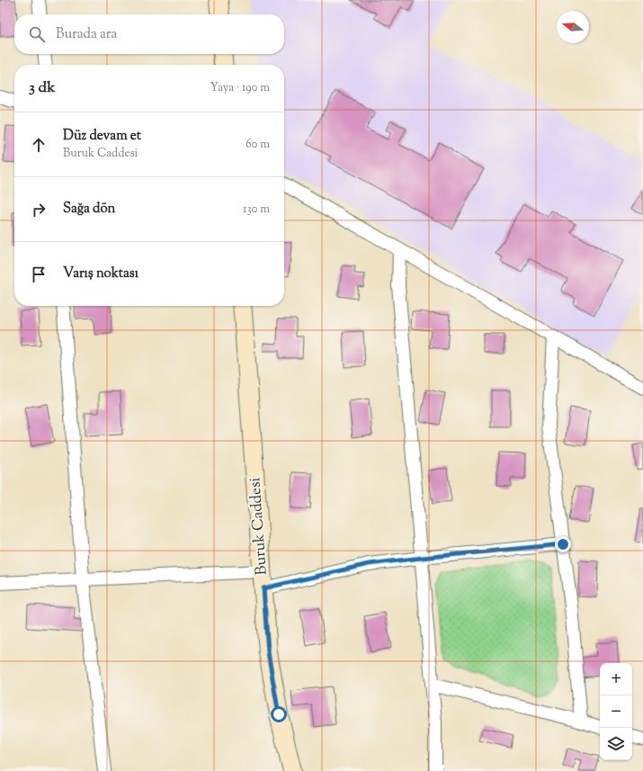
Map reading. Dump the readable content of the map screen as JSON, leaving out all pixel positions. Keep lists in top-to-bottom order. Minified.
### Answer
{"streets":{"main road":["Buruk Caddesi"]},"north":"left","page":{"search":"Burada ara","heading":["3 dk","Yaya · 190 m"],"list":[["Düz devam et","Buruk Caddesi","60 m"],["Sağa dön","130 m"],"Varış noktası"],"map_buttons":["+","−"]}}
